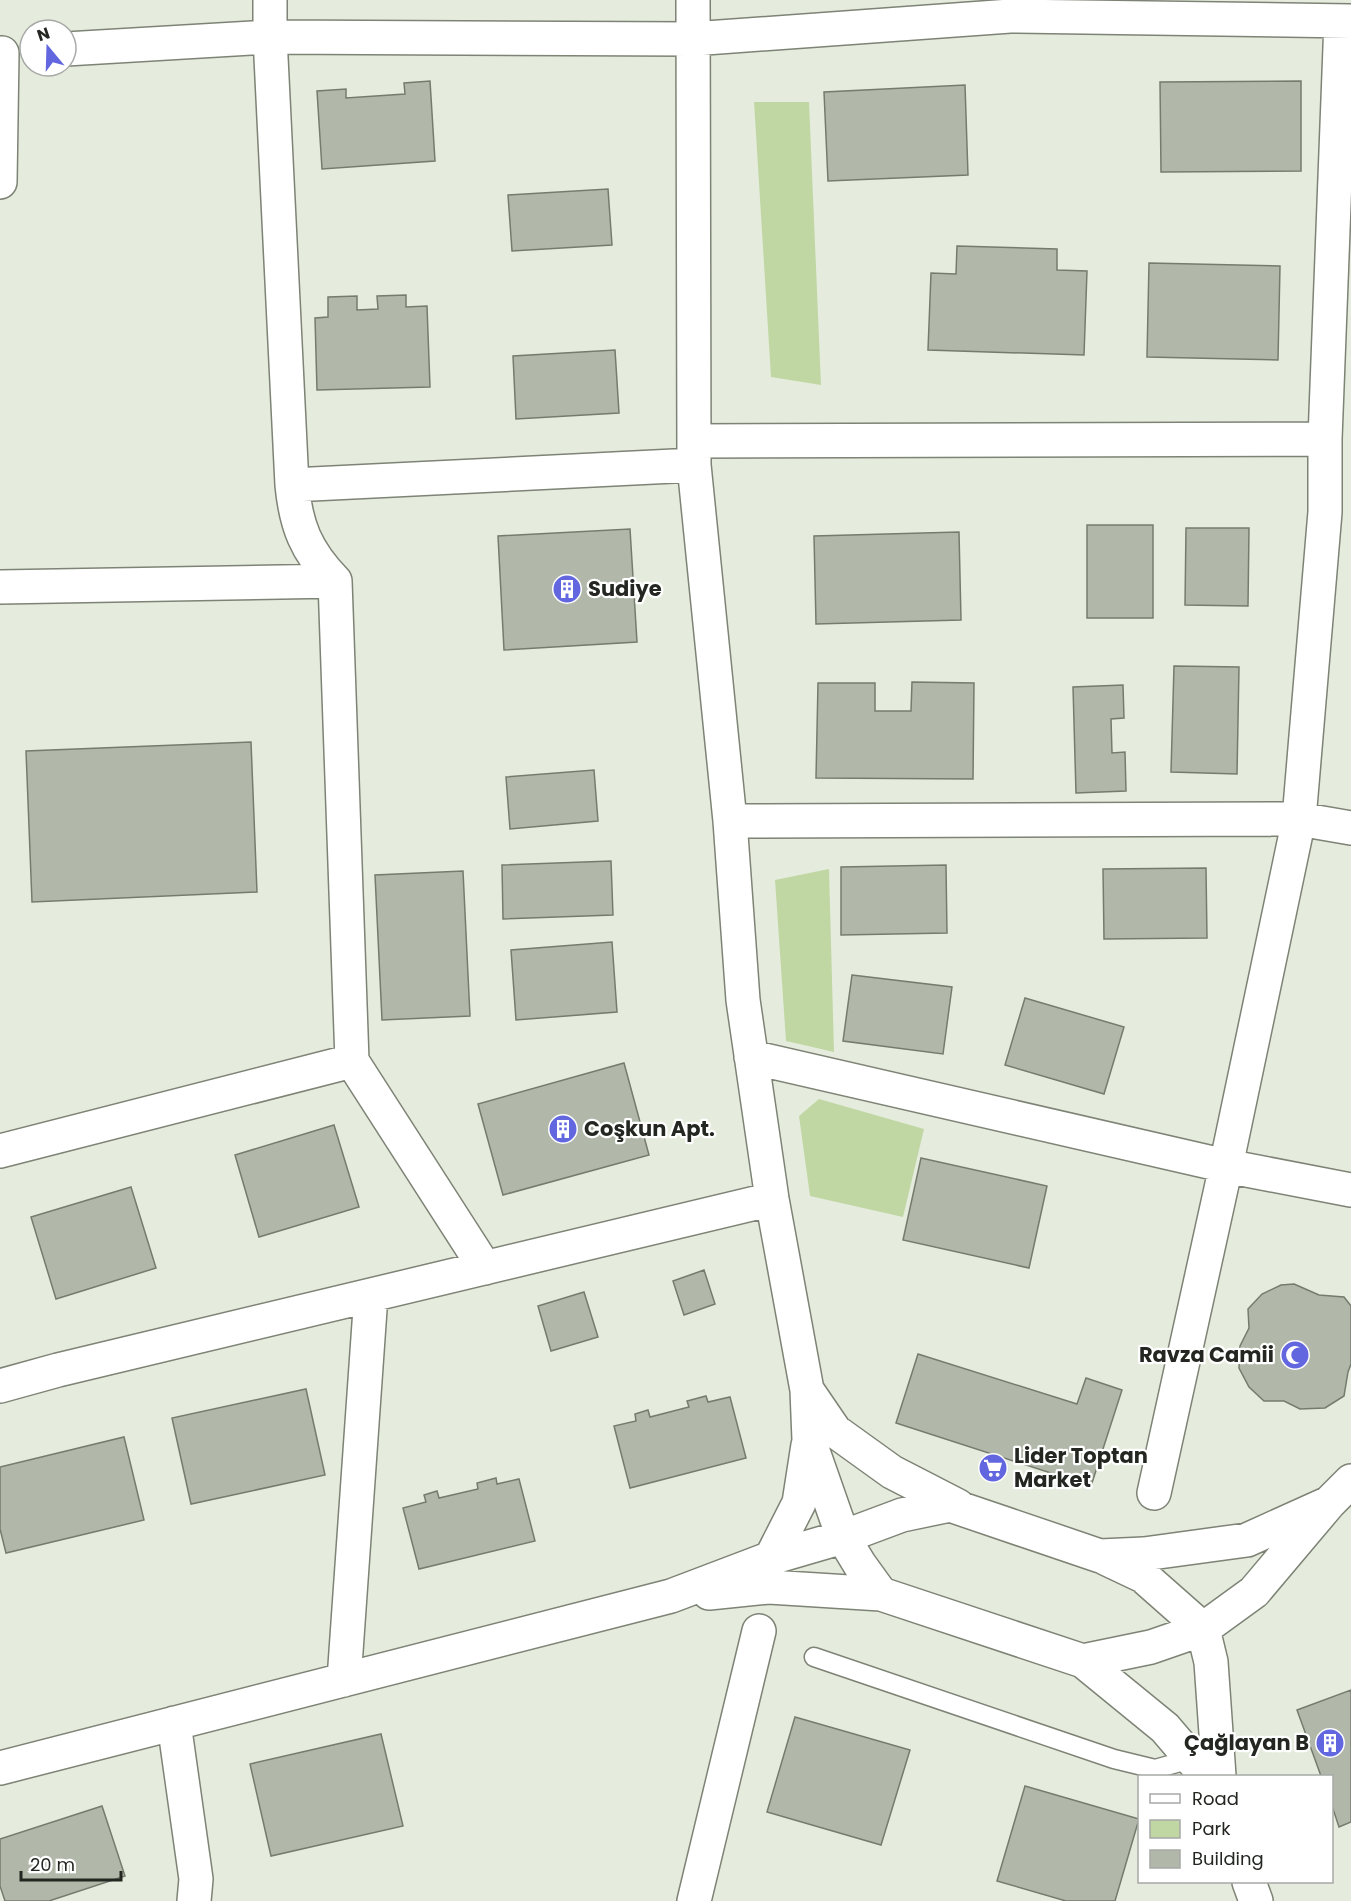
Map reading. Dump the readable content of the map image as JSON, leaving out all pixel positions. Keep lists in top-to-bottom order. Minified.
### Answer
{"places":{"building":["Sudiye","Coşkun Apt.","Çağlayan B"],"mosque":["Ravza Camii"],"supermarket":["Lider Toptan Market"]},"legend":["Road","Park","Building"],"scale_bar":"20 m","north":"top"}
